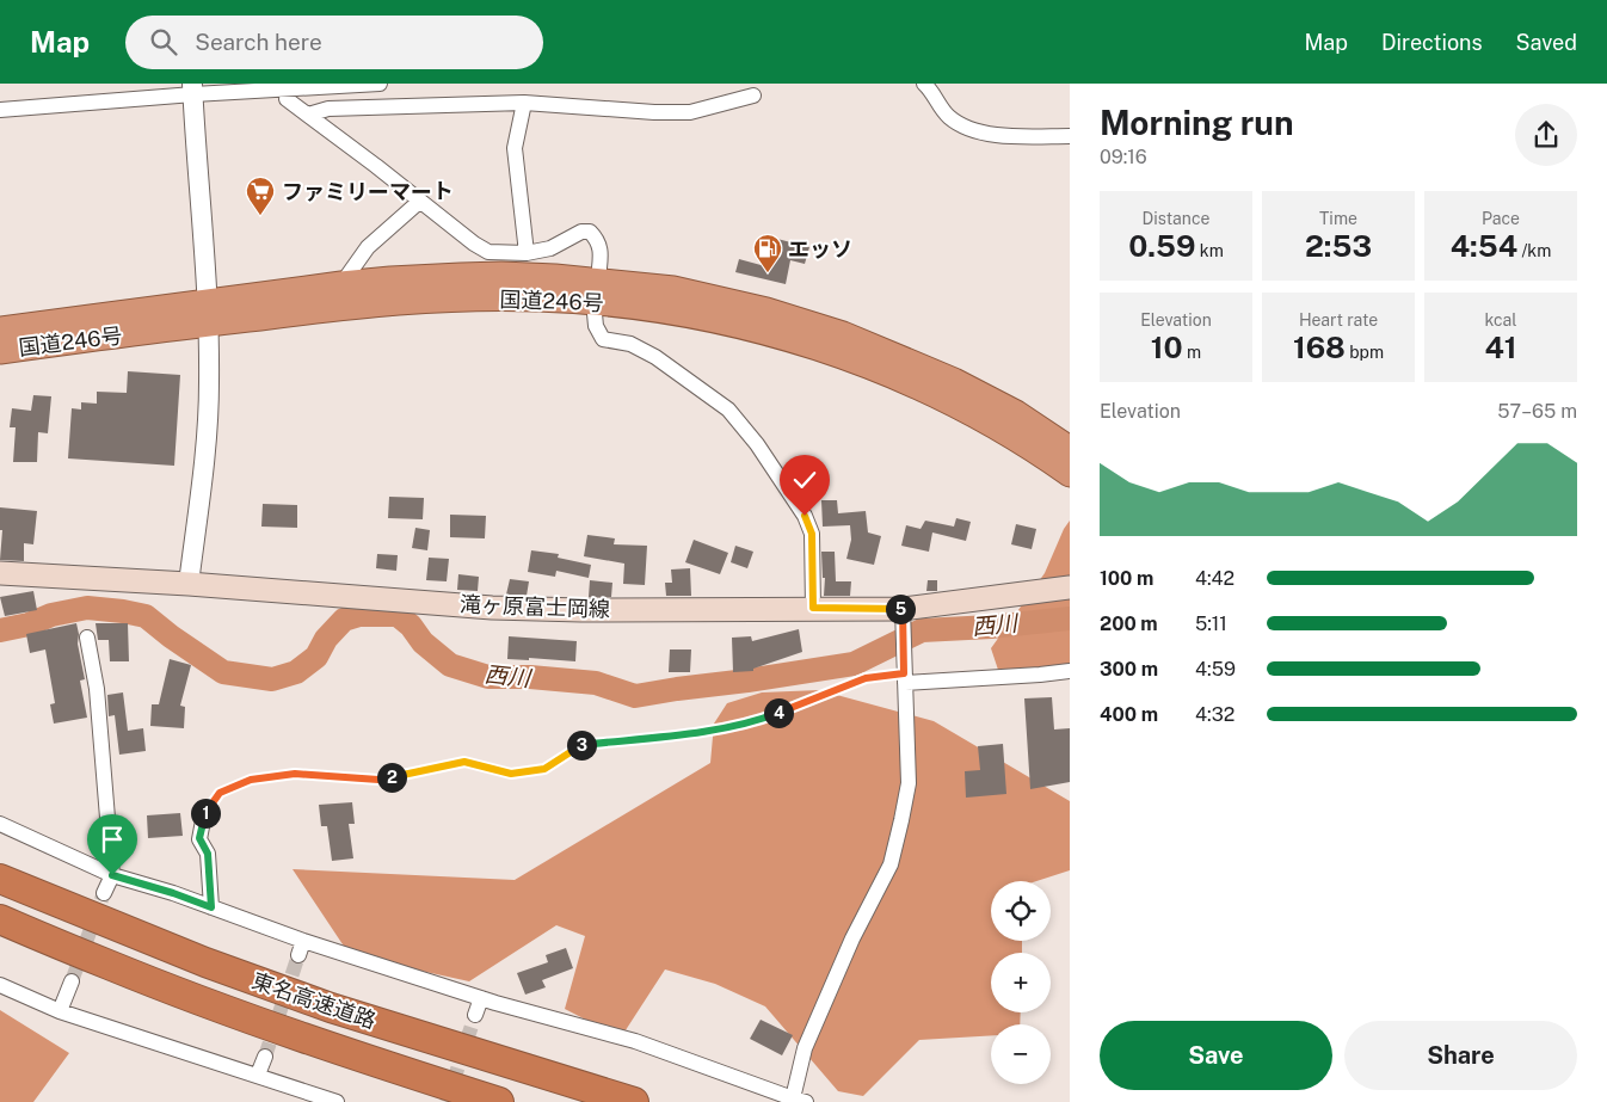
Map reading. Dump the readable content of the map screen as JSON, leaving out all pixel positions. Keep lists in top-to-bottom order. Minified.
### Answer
{"streets":{"highway":["国道246号","東名高速道路"],"main road":["滝ヶ原富士岡線"]},"water":["西川"],"places":{"supermarket":["ファミリーマート"],"fuel station":["エッソ"]},"page":{"header":"Map","search":"Search here","nav":["Map","Directions","Saved"],"heading":["Morning run","09:16"],"stats":[["Distance","0.59 km"],["Time","2:53"],["Pace","4:54 /km"],["Elevation","10 m"],["Heart rate","168 bpm"],["kcal","41"]],"chart":["Elevation","57–65 m"],"list":[{"name":"100 m","note":"4:42"},{"name":"200 m","note":"5:11"},{"name":"300 m","note":"4:59"},{"name":"400 m","note":"4:32"}],"pins":["5","4","3","2","1"],"map_buttons":["+","−"],"buttons":["Save","Share"]}}
